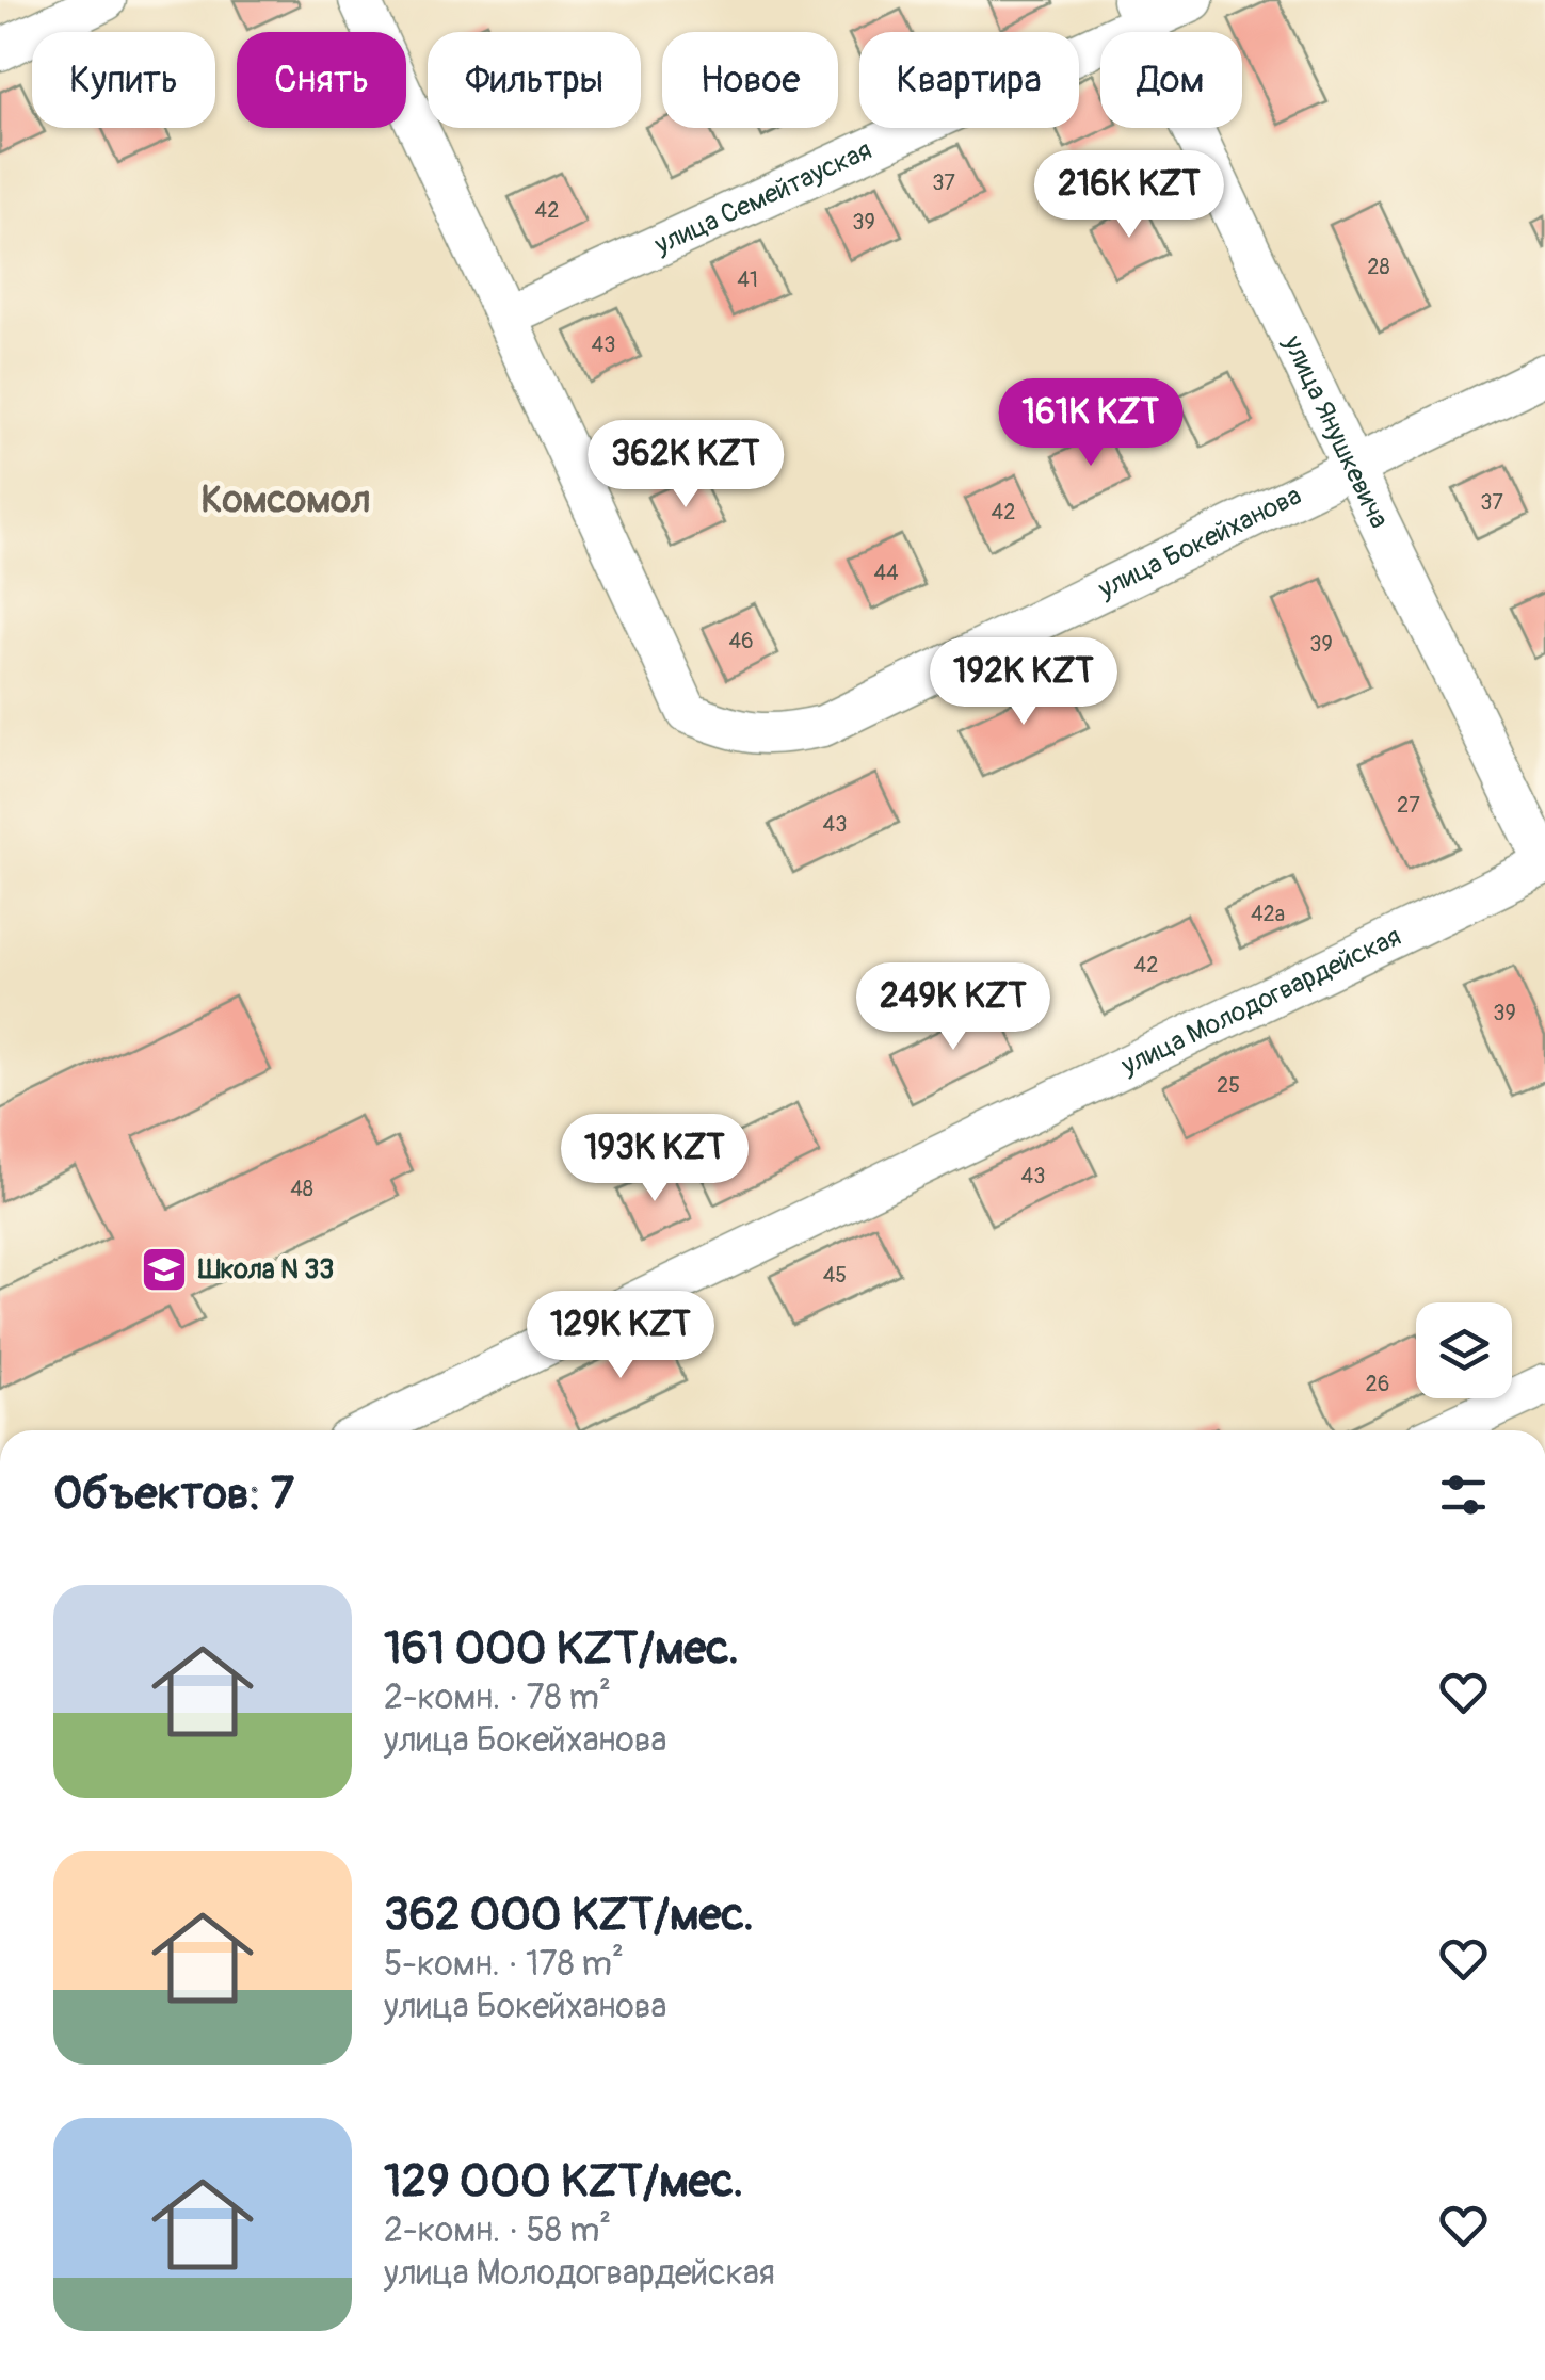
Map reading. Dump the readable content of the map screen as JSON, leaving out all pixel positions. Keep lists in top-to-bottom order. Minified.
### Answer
{"streets":{"street":["улица Семейтауская","улица Янушкевича","улица Бокейханова","улица Молодогвардейская"]},"crossings":[["улица Семейтауская","улица Янушкевича"],["улица Семейтауская","улица Бокейханова"],["улица Янушкевича","улица Бокейханова"],["улица Янушкевича","улица Молодогвардейская"]],"districts":["Комсомол"],"places":{"school or university":["Школа N 33"]},"house_numbers":["37","42","39","28","41","43","37","42","44","46","39","27","43","42а","42","39","25","43","48","45","26"],"page":{"chip":["Купить","Снять","Фильтры","Новое","Квартира","Дом"],"price":["216K KZT","161K KZT","362K KZT","192K KZT","249K KZT","193K KZT","129K KZT"],"heading":"Объектов: 7","list":[{"name":"161 000 KZT/мес.","note":"2-комн. · 78 m² · улица Бокейханова"},{"name":"362 000 KZT/мес.","note":"5-комн. · 178 m² · улица Бокейханова"},{"name":"129 000 KZT/мес.","note":"2-комн. · 58 m² · улица Молодогвардейская"}]}}
